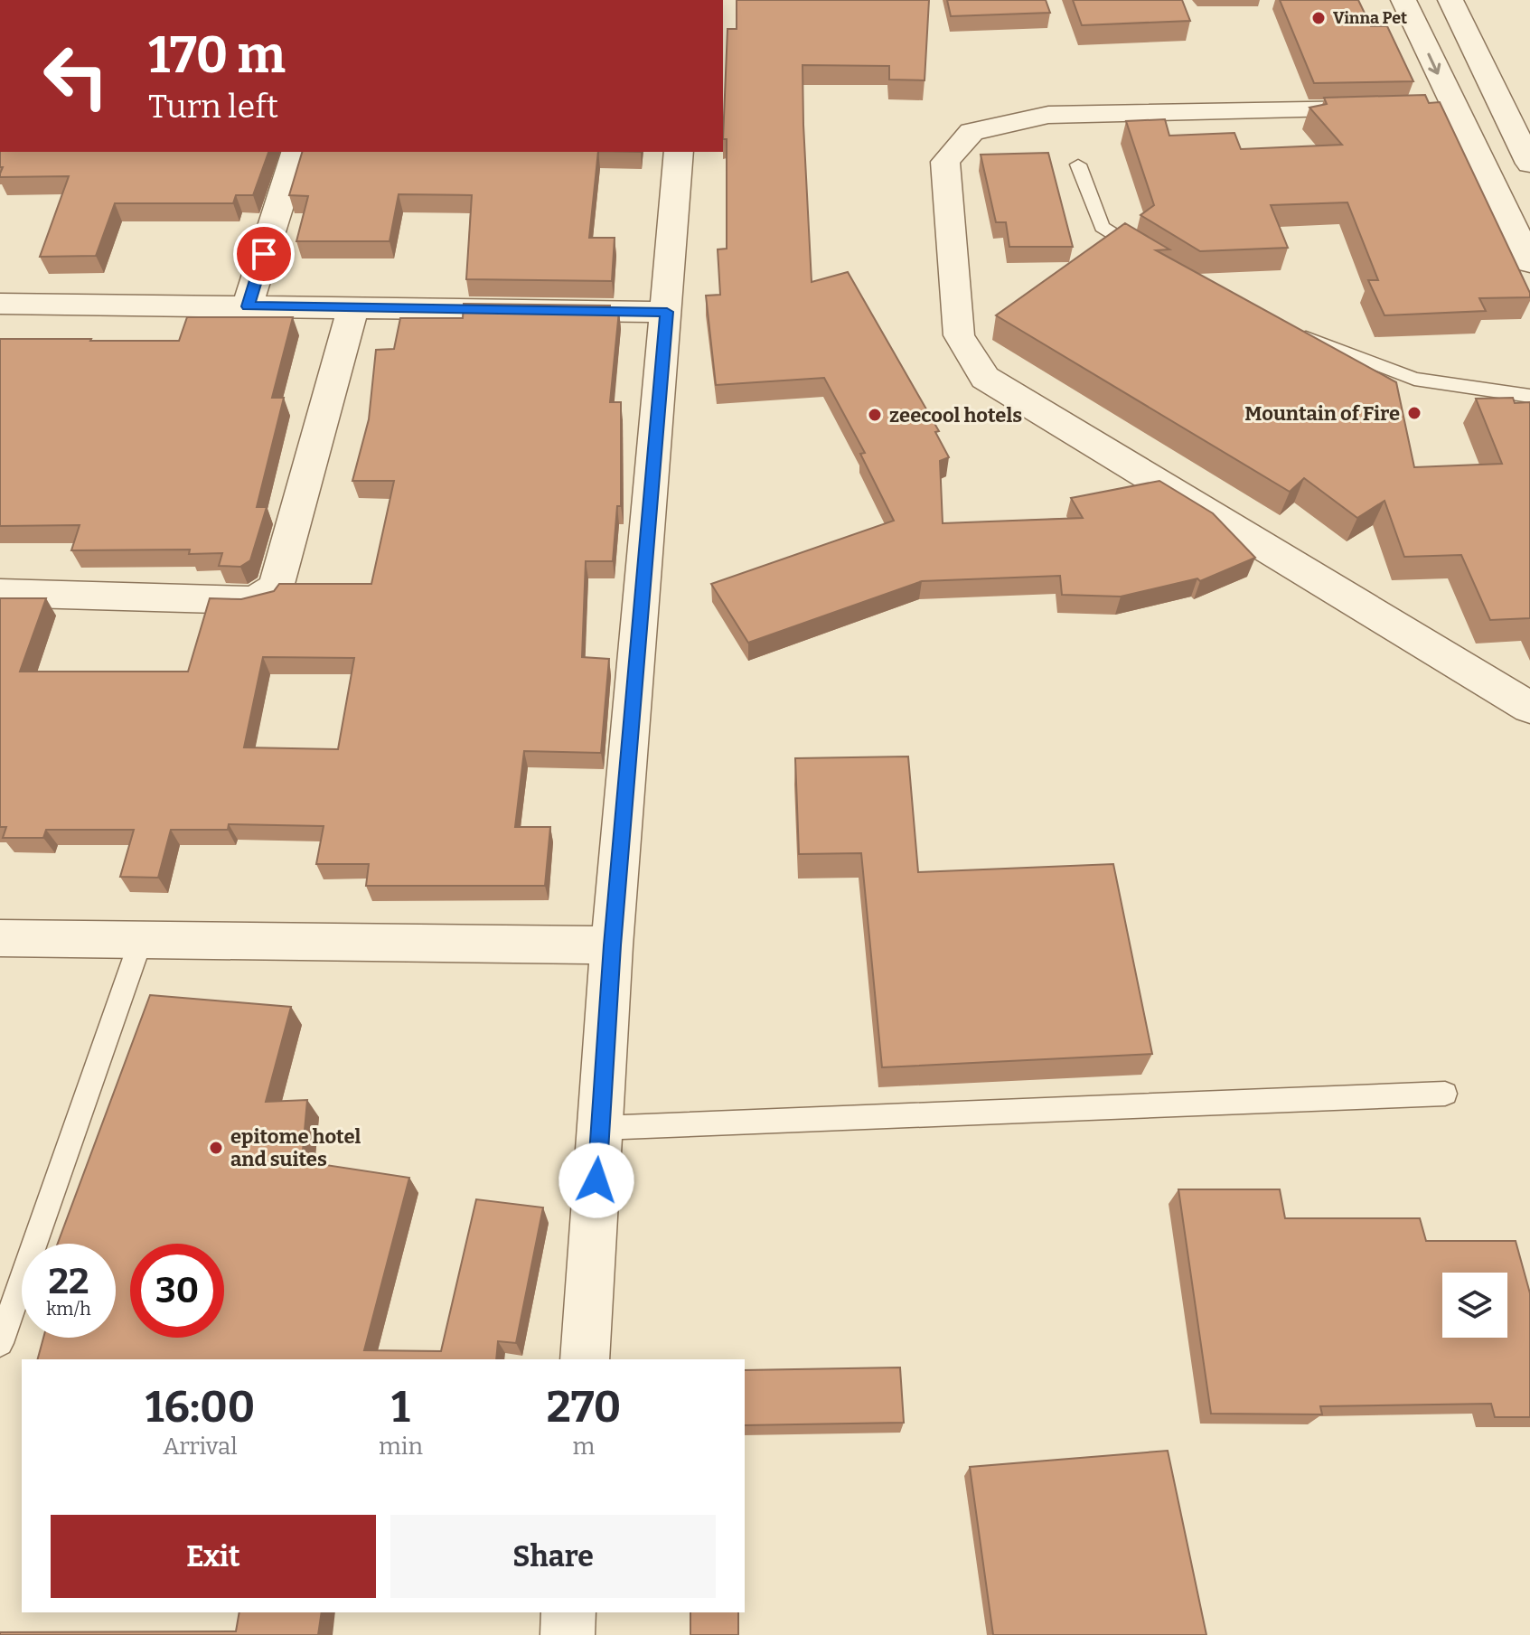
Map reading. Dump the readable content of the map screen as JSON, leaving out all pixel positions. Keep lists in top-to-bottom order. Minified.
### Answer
{"places":["Vinna Pet","Mountain of Fire","zeecool hotels","epitome hotel and suites"],"page":{"turn":["170 m","Turn left"],"speed":"22 km/h","limit":"30","eta":["16:00","Arrival","1","min","270","m"],"buttons":["Exit","Share"]}}
